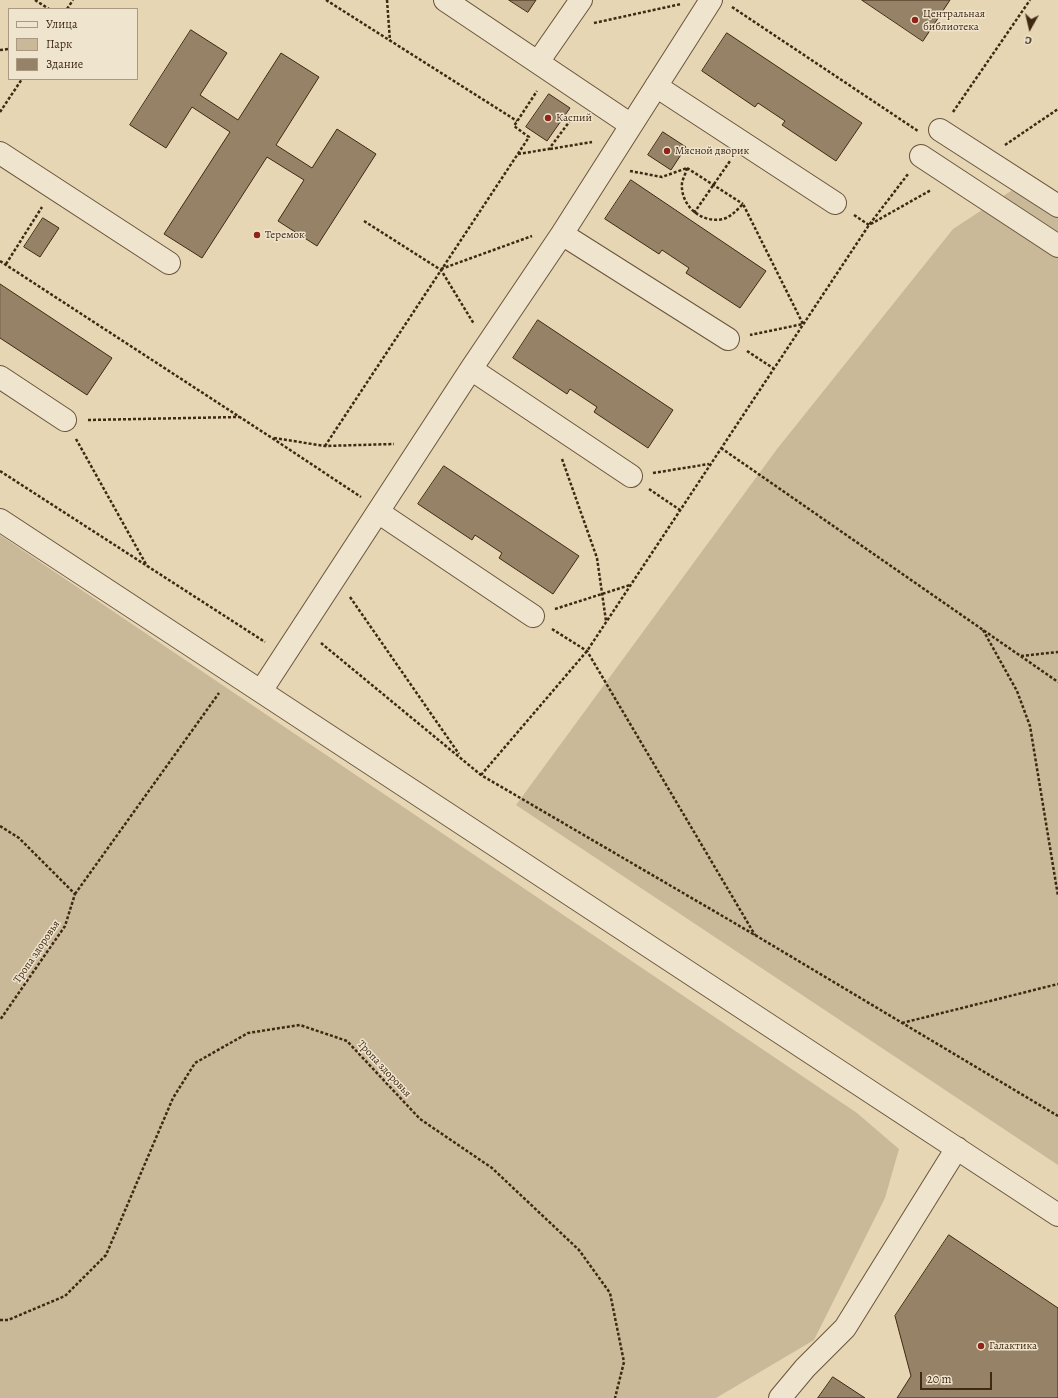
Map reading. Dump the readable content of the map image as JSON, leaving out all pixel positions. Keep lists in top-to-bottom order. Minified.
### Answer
{"streets":{"path":["Тропа здоровья"]},"places":["Центральная библиотека","Каспий","Мясной дворик","Теремок","Галактика"],"legend":["Улица","Парк","Здание"],"scale_bar":"20 m","north":"bottom"}
